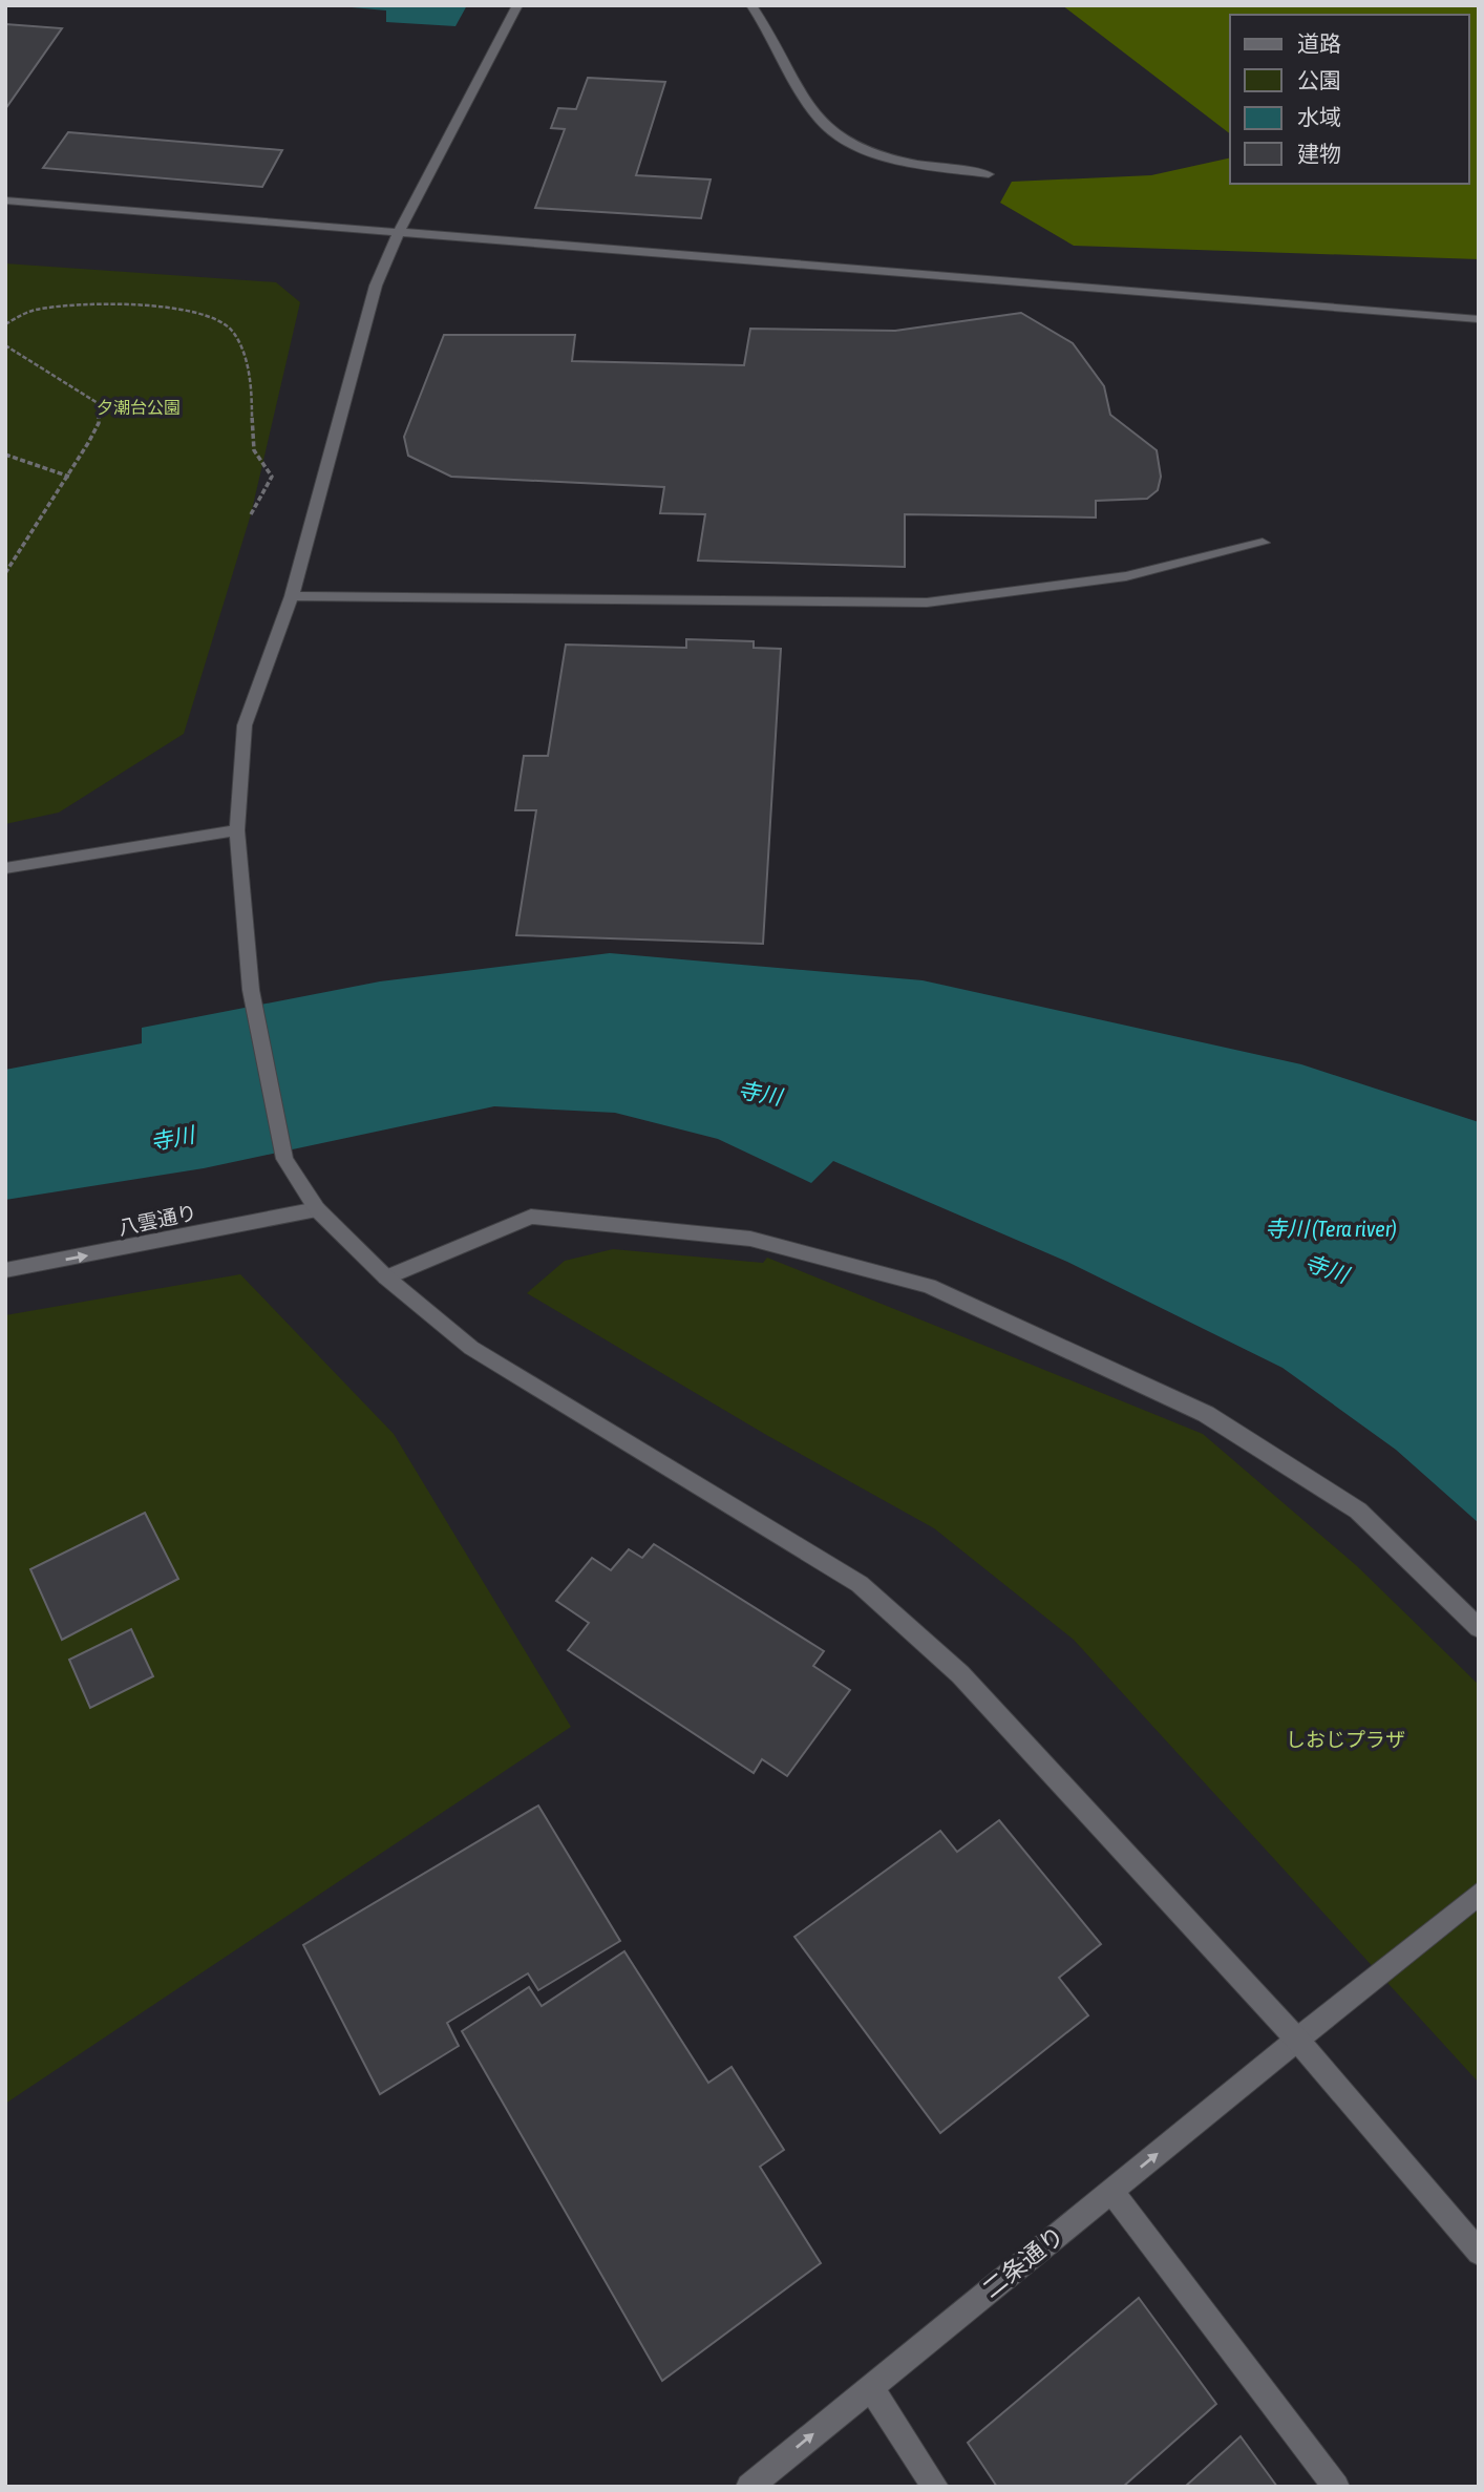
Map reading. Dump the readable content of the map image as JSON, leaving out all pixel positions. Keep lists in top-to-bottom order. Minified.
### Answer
{"streets":{"street":["八雲通り","二条通り"]},"one_way":["八雲通り","二条通り"],"water":["寺川","寺川 (Tera river)"],"parks":["夕潮台公園","しおじプラザ"],"legend":["道路","公園","水域","建物"]}
